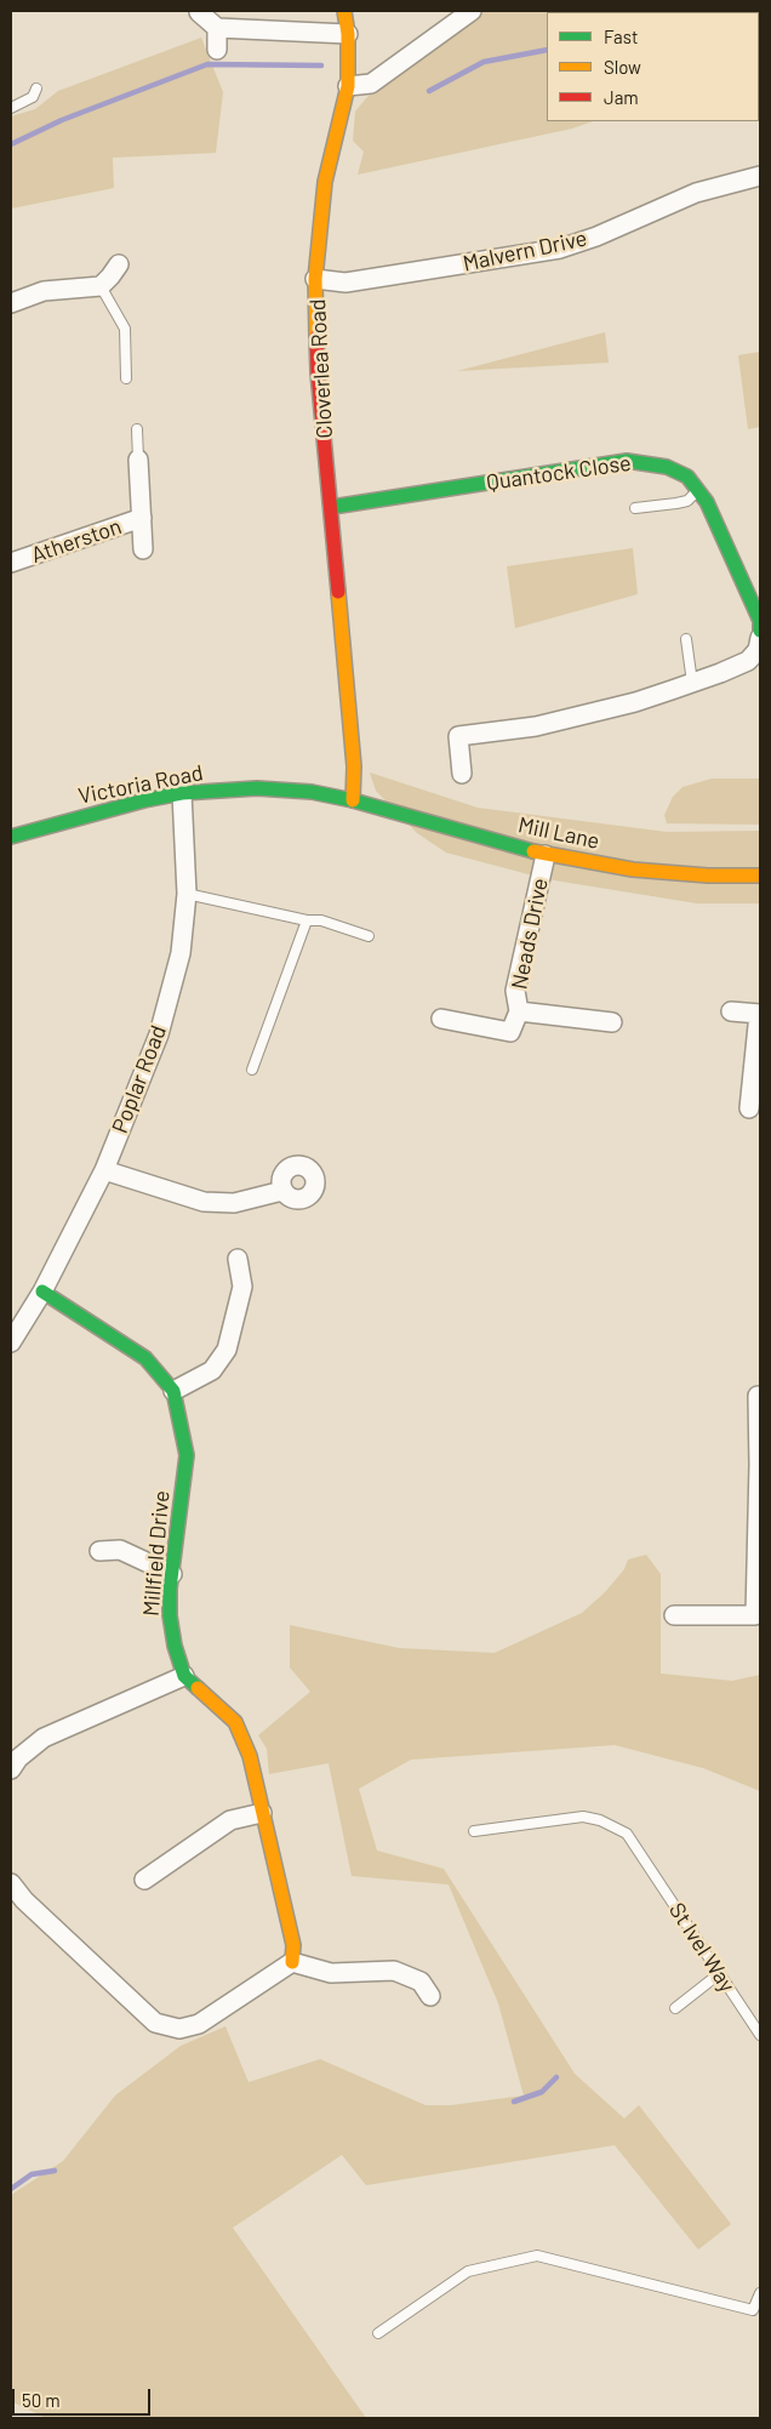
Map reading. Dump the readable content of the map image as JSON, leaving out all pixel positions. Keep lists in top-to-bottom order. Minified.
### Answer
{"streets":{"street":["Malvern Drive","Cloverlea Road","Quantock Close","Atherston","Victoria Road","Mill Lane","Neads Drive","Poplar Road","Millfield Drive"],"lane":["St Ivel Way"]},"crossings":[["Malvern Drive","Cloverlea Road"],["Cloverlea Road","Quantock Close"],["Cloverlea Road","Victoria Road"],["Cloverlea Road","Mill Lane"],["Victoria Road","Mill Lane"],["Victoria Road","Poplar Road"],["Mill Lane","Neads Drive"],["Poplar Road","Millfield Drive"]],"legend":["Fast","Slow","Jam"],"scale_bar":"50 m"}
